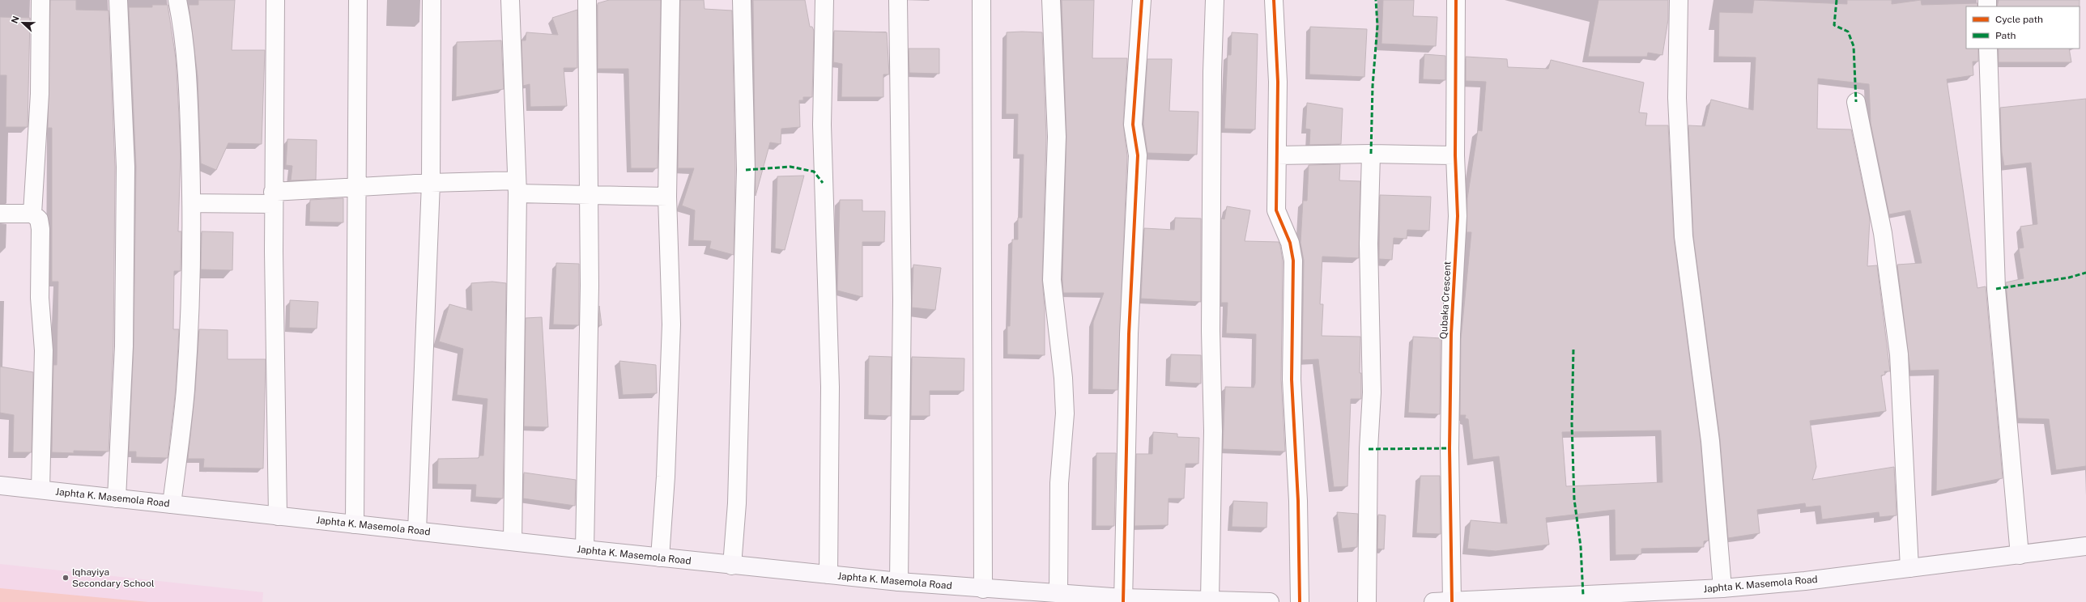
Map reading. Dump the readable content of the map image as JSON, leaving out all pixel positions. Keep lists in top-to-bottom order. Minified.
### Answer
{"streets":{"main road":["Japhta K. Masemola Road"],"street":["Qubaka Crescent"]},"crossings":[["Qubaka Crescent","Japhta K. Masemola Road"]],"places":["Iqhayiya Secondary School"],"legend":["Cycle path","Path"],"north":"left"}
